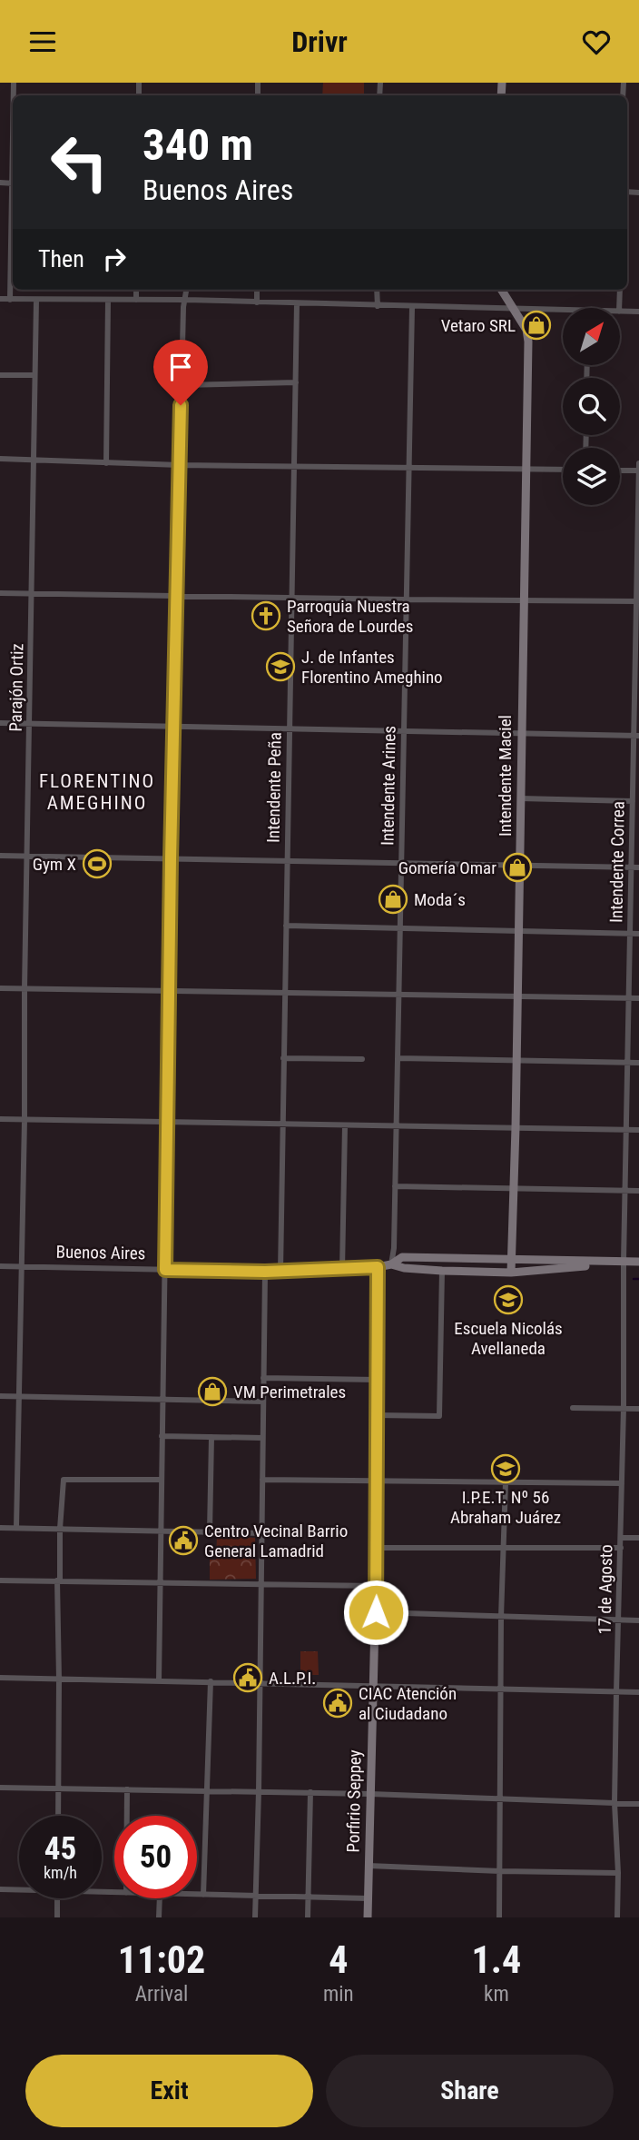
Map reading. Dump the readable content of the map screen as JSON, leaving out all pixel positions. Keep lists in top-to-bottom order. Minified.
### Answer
{"streets":{"main road":["Intendente Maciel","Buenos Aires","Porfirio Seppey"],"street":["Parajón Ortiz","Intendente Arines","Intendente Peña","Intendente Correa","17 de Agosto"]},"crossings":[["Parajón Ortiz","Buenos Aires"],["Intendente Maciel","Buenos Aires"],["Intendente Arines","Buenos Aires"],["Intendente Peña","Buenos Aires"],["Intendente Correa","Buenos Aires"],["Intendente Correa","17 de Agosto"],["Buenos Aires","17 de Agosto"],["Buenos Aires","Porfirio Seppey"]],"districts":["FLORENTINO AMEGHINO"],"places":{"shop":["Vetaro SRL","Gomería Omar","Moda´s","VM Perimetrales"],"church":["Parroquia Nuestra Señora de Lourdes"],"school or university":["J. de Infantes Florentino Ameghino","Escuela Nicolás Avellaneda","I.P.E.T. Nº 56 Abraham Juárez"],"sports":["Gym X"],"public building":["Centro Vecinal Barrio General Lamadrid","A.L.P.I.","CIAC Atención al Ciudadano"]},"north":"top right","page":{"header":"Drivr","turn":["340 m","Buenos Aires"],"then":"Then","speed":"45 km/h","limit":"50","eta":["11:02","Arrival","4","min","1.4","km"],"buttons":["Exit","Share"]}}
